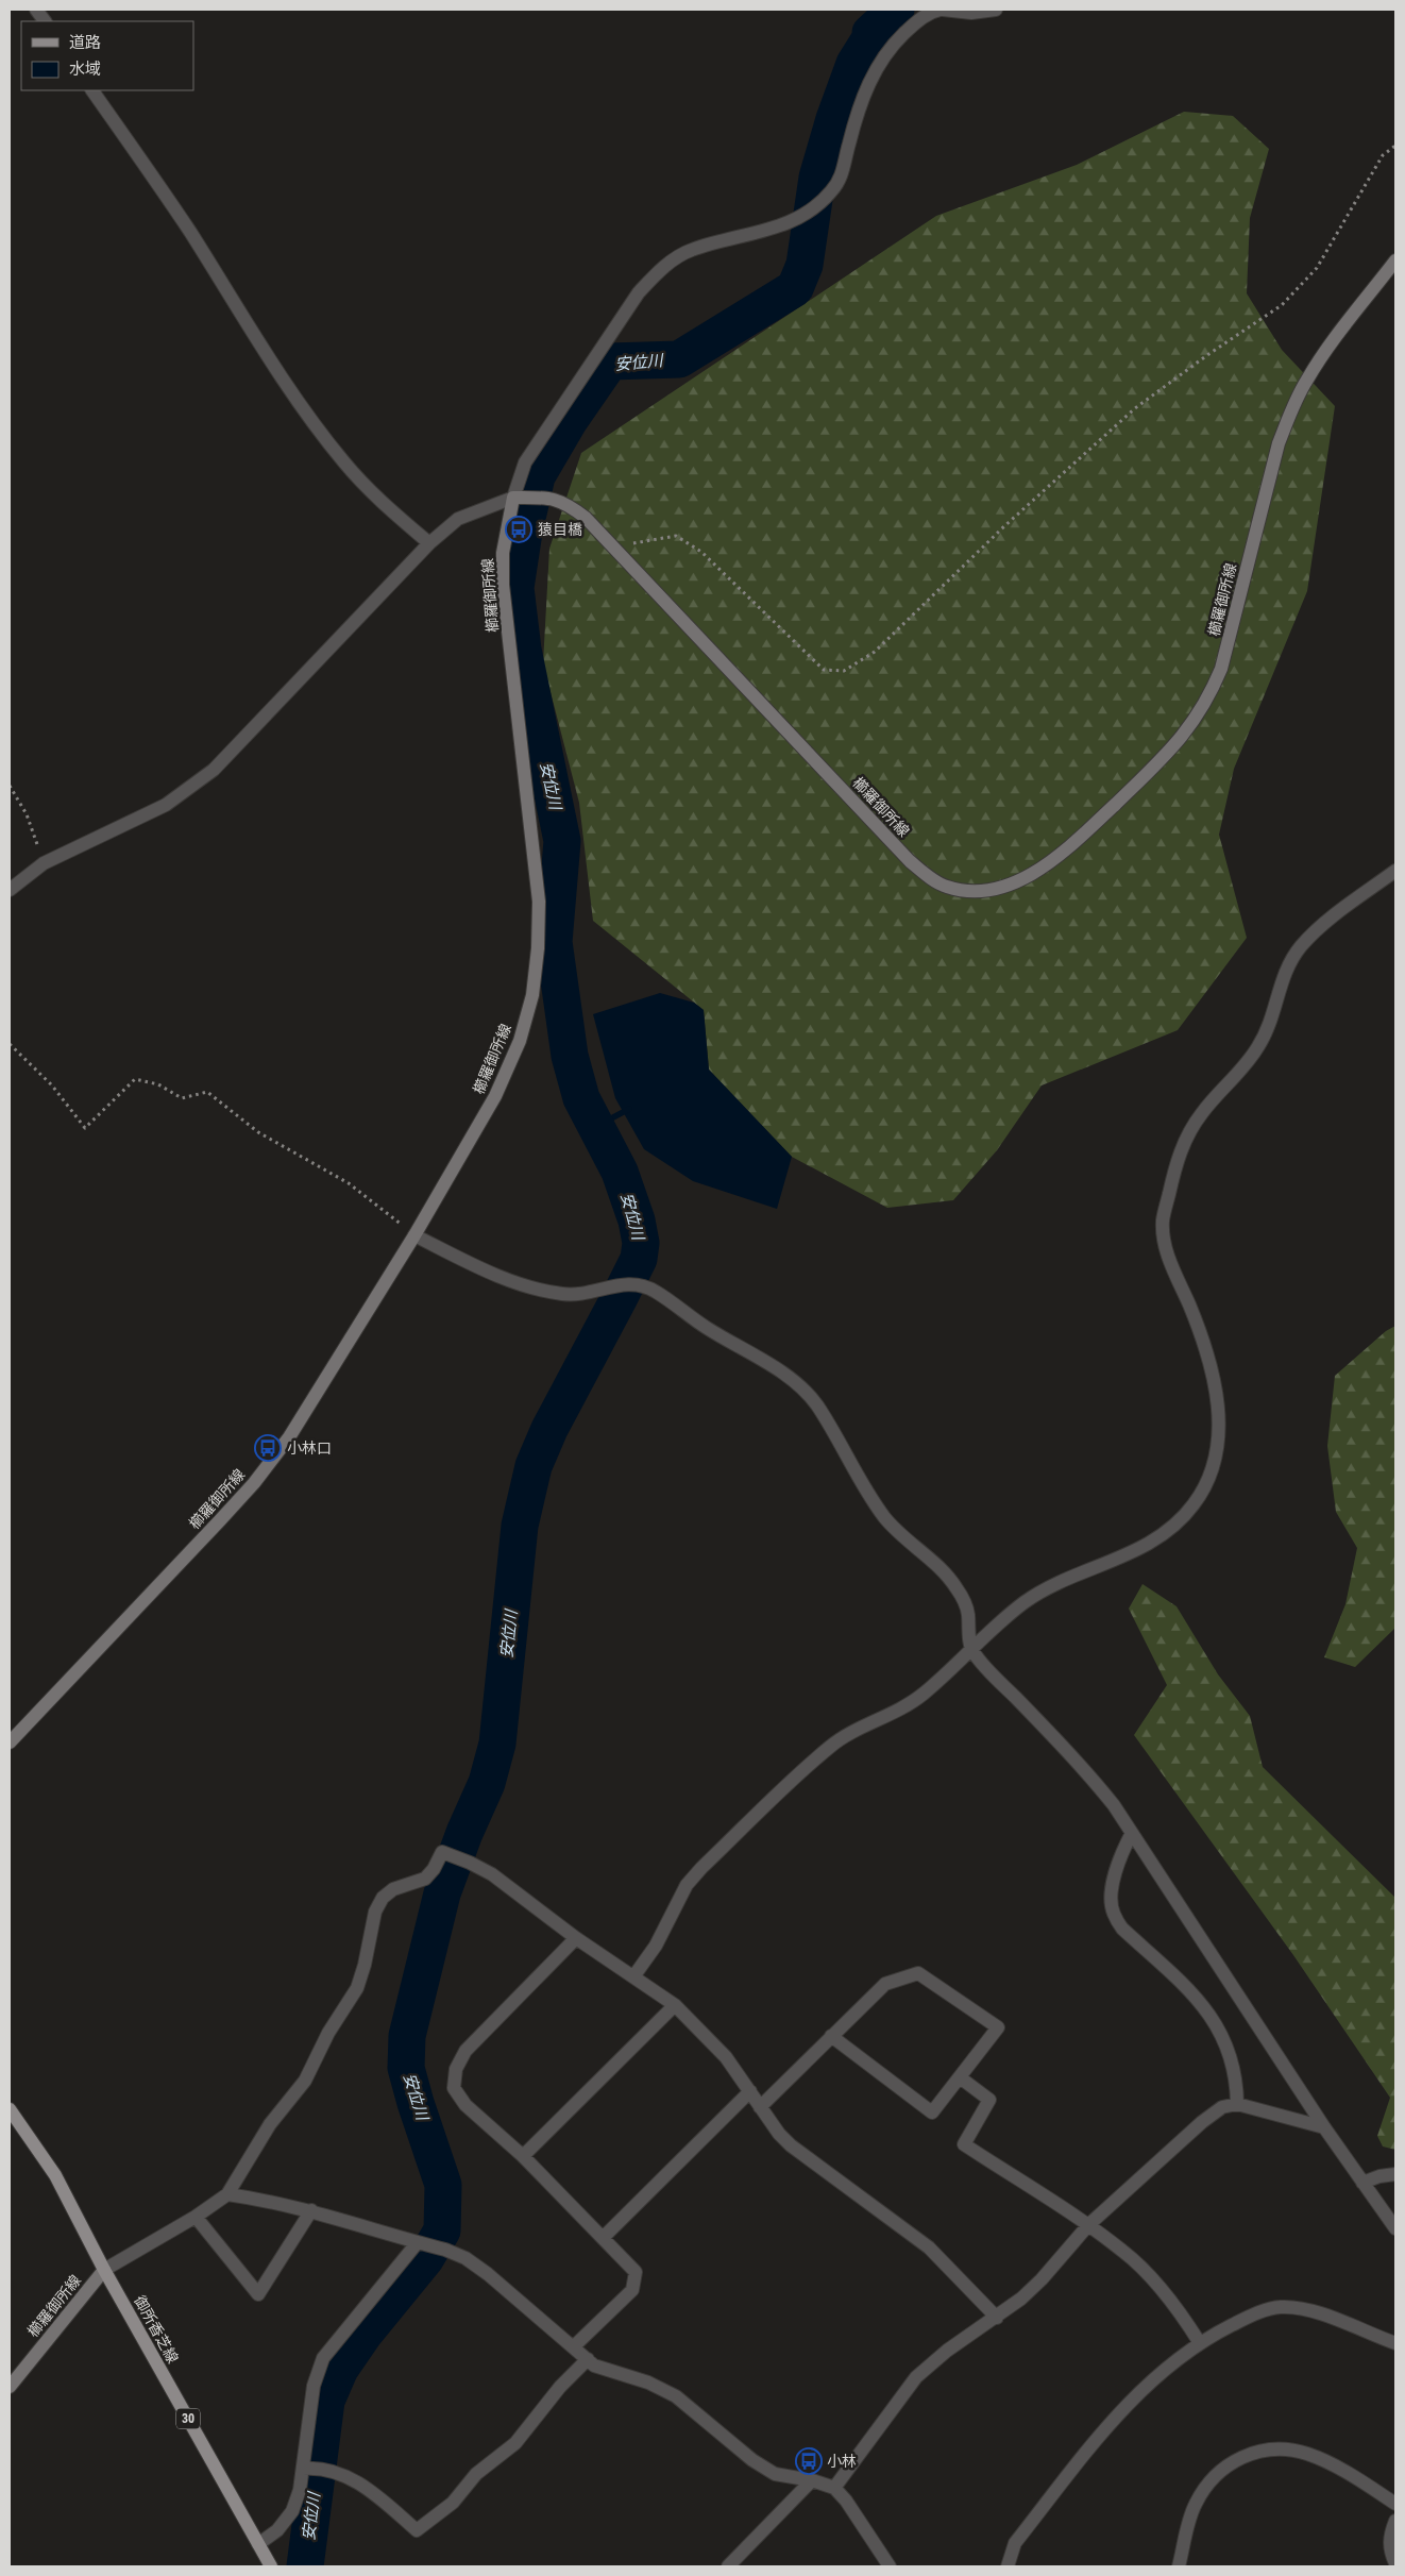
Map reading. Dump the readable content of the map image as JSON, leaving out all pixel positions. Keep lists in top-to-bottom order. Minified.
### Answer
{"streets":{"main road":["櫛羅御所線","御所香芝線","30"]},"crossings":[["櫛羅御所線","御所香芝線"]],"water":["安位川"],"places":{"bus stop":["猿目橋","小林口","小林"]},"legend":["道路","水域"]}
